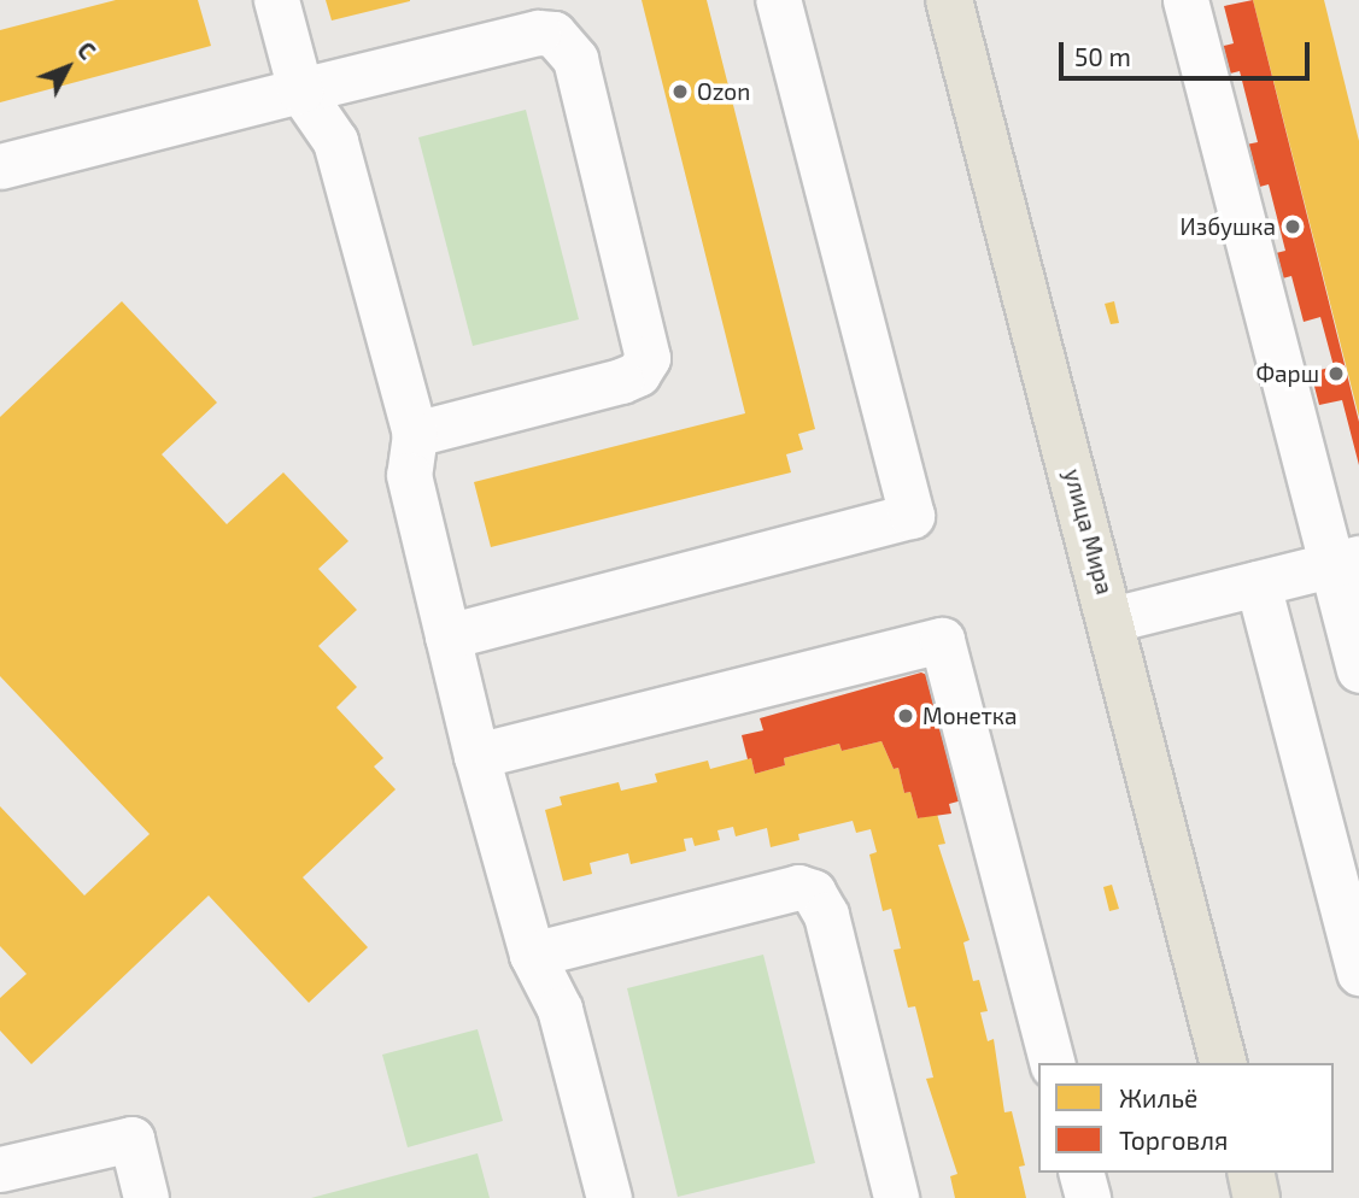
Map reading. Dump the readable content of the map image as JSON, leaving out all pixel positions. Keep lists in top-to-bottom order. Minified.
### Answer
{"streets":{"main road":["улица Мира"]},"places":["Ozon","Избушка","Фарш","Монетка"],"legend":["Жильё","Торговля"],"scale_bar":"50 m","north":"top right"}
